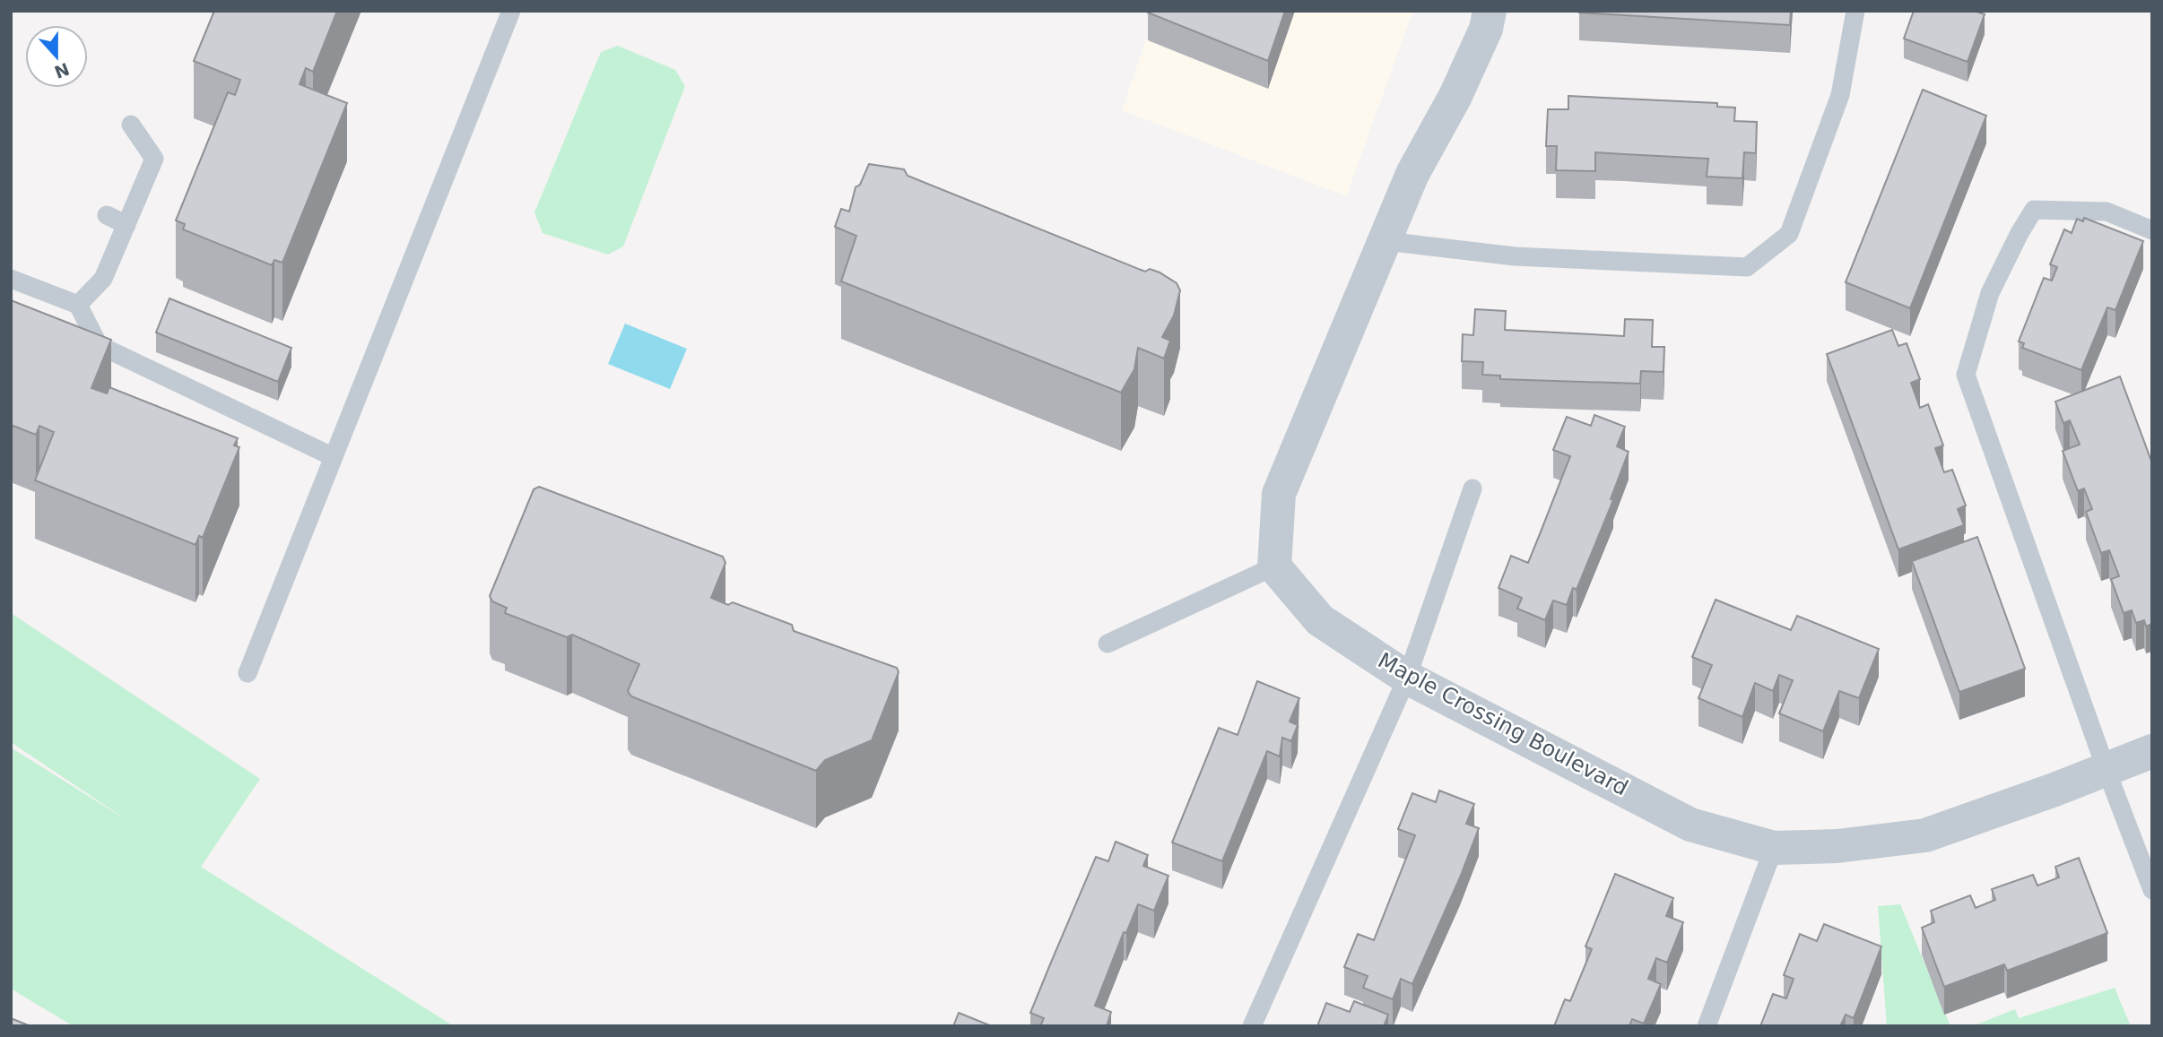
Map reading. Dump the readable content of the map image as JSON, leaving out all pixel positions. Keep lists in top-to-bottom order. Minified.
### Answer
{"streets":{"street":["Maple Crossing Boulevard"]},"north":"bottom"}
